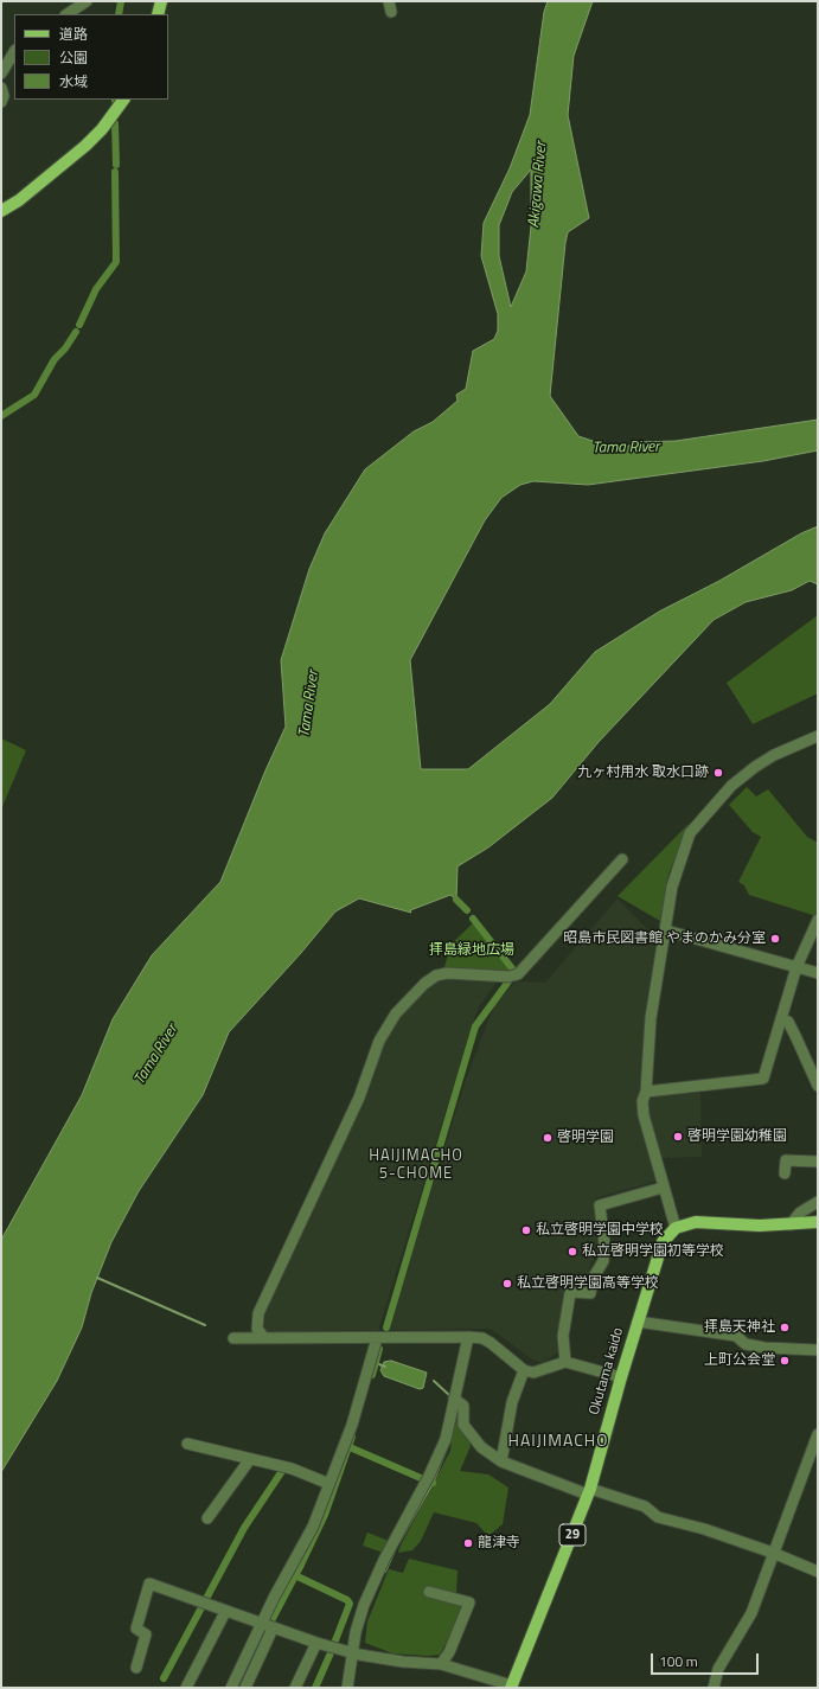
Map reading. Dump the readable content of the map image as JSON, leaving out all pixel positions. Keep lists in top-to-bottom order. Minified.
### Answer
{"streets":{"main road":["Okutama kaido","29"]},"districts":["HAIJIMACHO 5-CHOME","HAIJIMACHO"],"water":["Akigawa River","Tama River"],"parks":["拝島緑地広場"],"places":["九ヶ村用水 取水口跡","昭島市民図書館 やまのかみ分室","啓明学園幼稚園","啓明学園","私立啓明学園中学校","私立啓明学園初等学校","私立啓明学園高等学校","拝島天神社","上町公会堂","龍津寺"],"legend":["道路","公園","水域"],"scale_bar":"100 m"}
